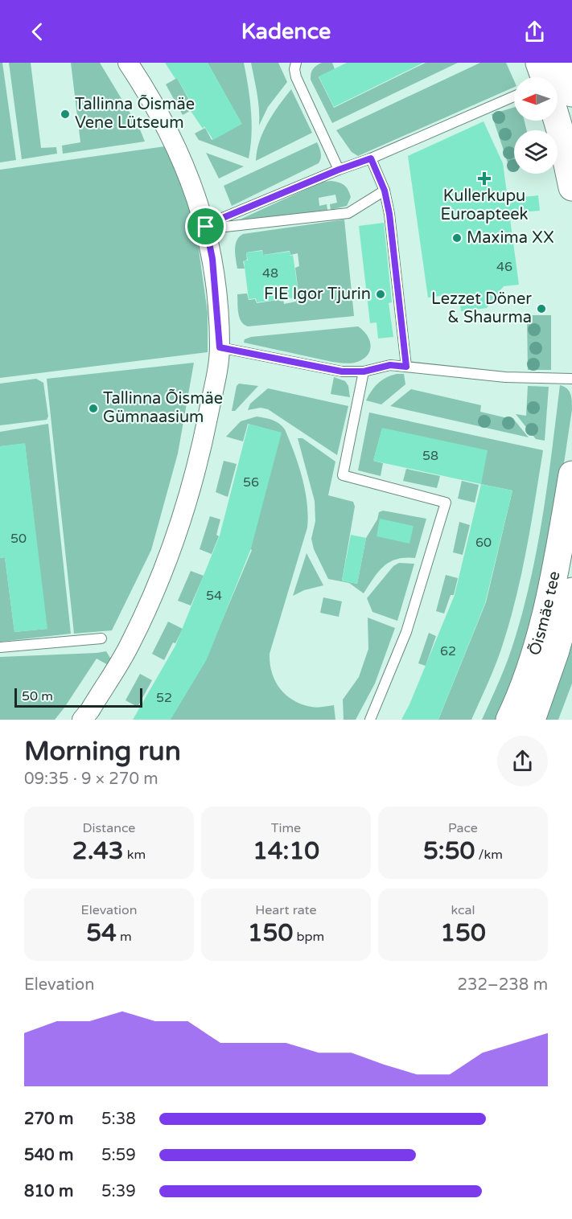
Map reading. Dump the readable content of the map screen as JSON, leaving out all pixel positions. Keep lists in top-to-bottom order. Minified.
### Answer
{"streets":{"main road":["Õismäe tee"]},"places":{"other":["Tallinna Õismäe Vene Lütseum","Maxima XX","FIE Igor Tjurin","Lezzet Döner & Shaurma","Tallinna Õismäe Gümnaasium"],"health":["Kullerkupu Euroapteek"]},"house_numbers":["46","48","58","56","50","60","54","62","52"],"scale_bar":"50 m","north":"left","page":{"header":"Kadence","scale":"50 m","heading":["Morning run","09:35 · 9 × 270 m"],"stats":[["Distance","2.43 km"],["Time","14:10"],["Pace","5:50 /km"],["Elevation","54 m"],["Heart rate","150 bpm"],["kcal","150"]],"chart":["Elevation","232–238 m"],"list":[{"name":"270 m","note":"5:38"},{"name":"540 m","note":"5:59"},{"name":"810 m","note":"5:39"}]}}
